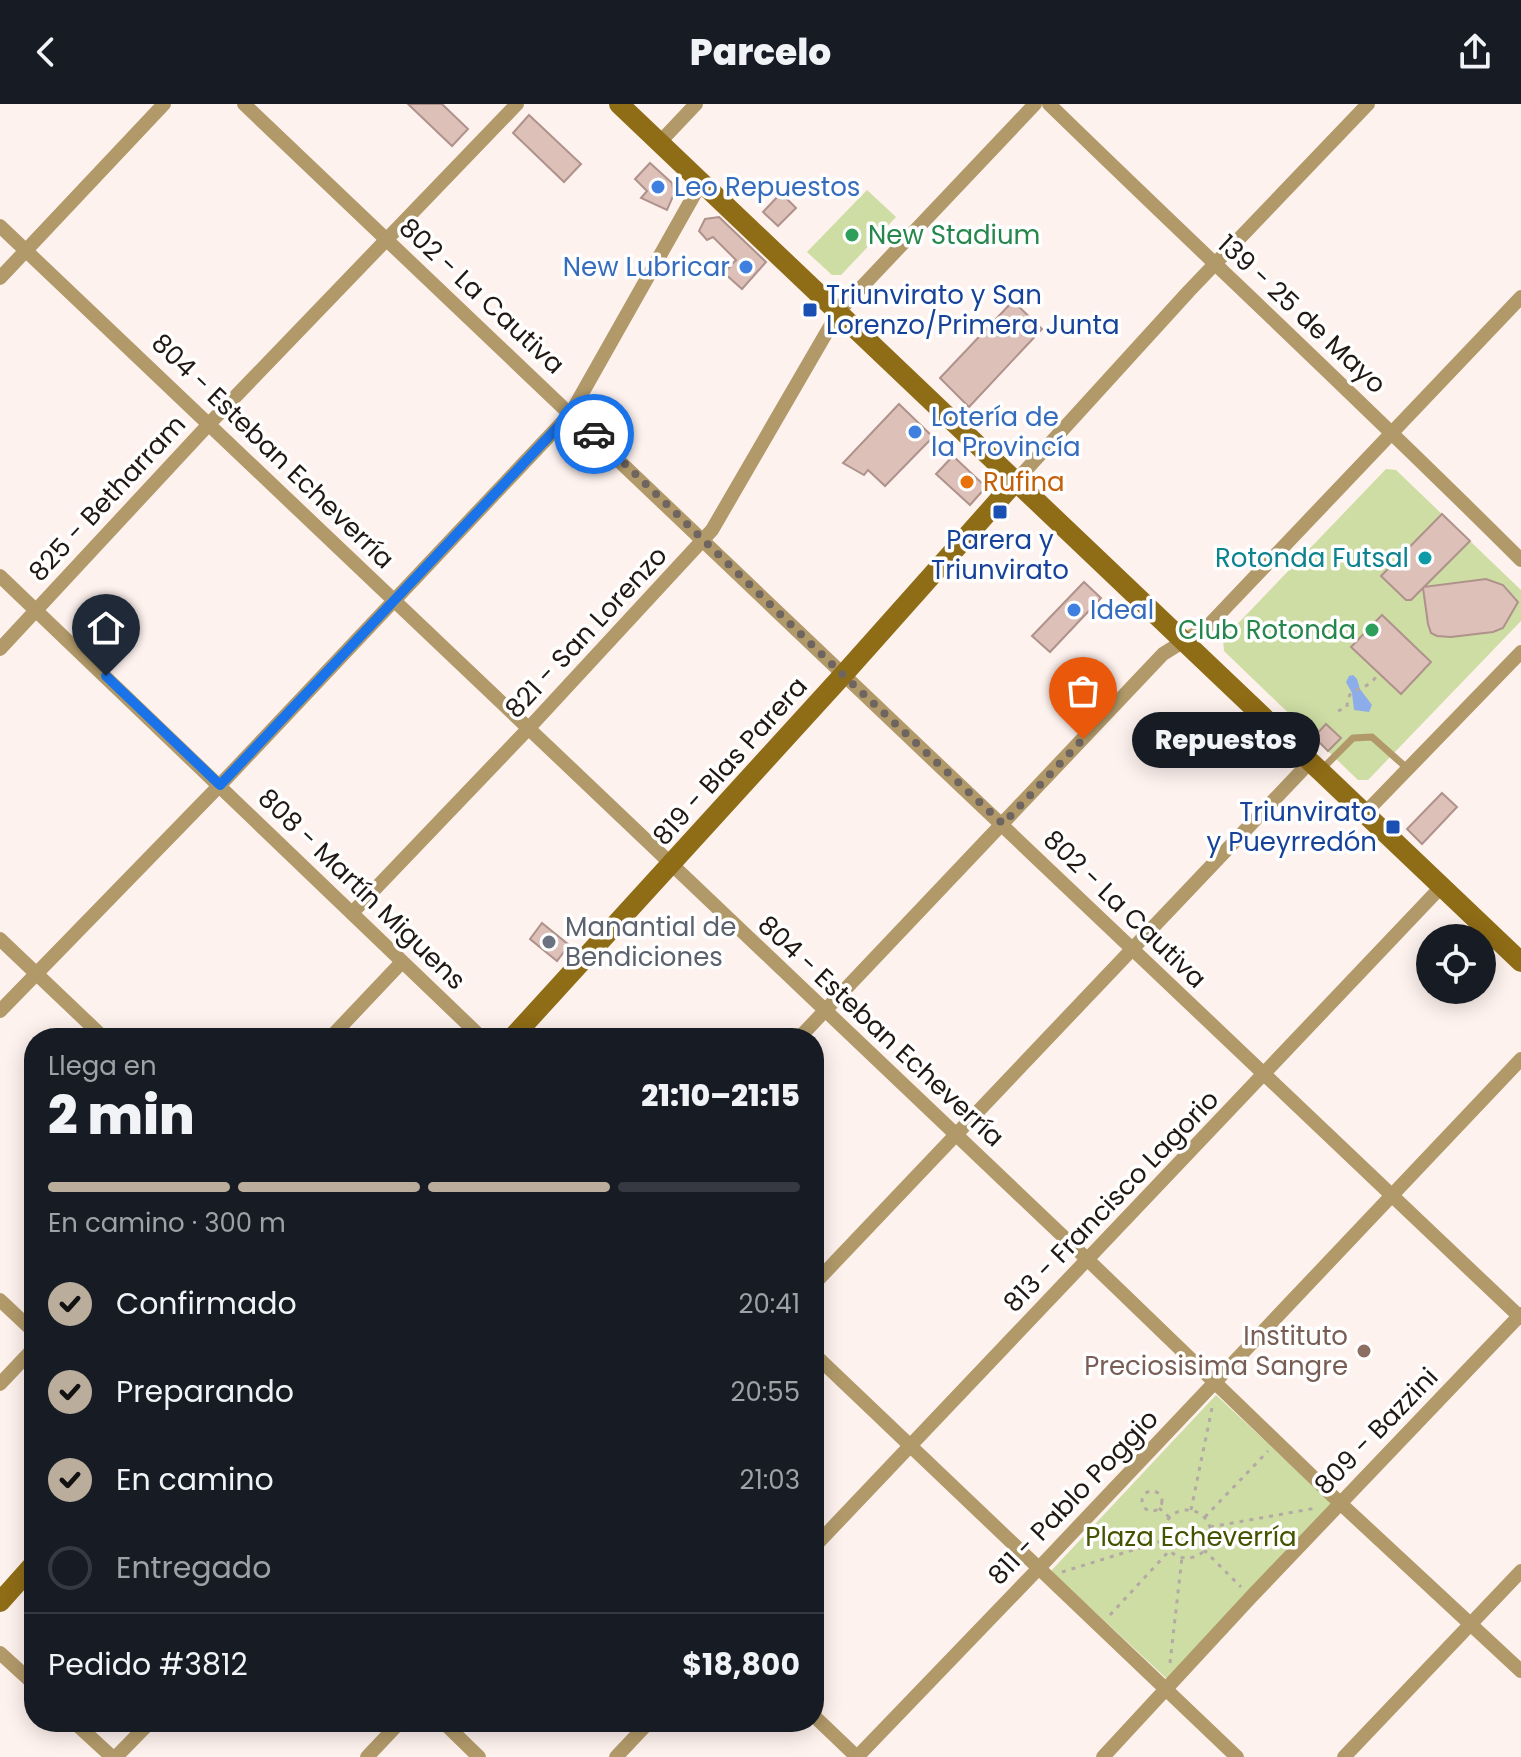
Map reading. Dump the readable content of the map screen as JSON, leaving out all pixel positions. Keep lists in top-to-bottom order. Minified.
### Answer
{"streets":{"main road":["819 - Blas Parera"],"street":["802 - La Cautiva","139 - 25 de Mayo","804 - Esteban Echeverría","825 - Betharram","821 - San Lorenzo","808 - Martín Miguens","813 - Francisco Lagorio","809 - Bazzini","811 - Pablo Poggio"]},"crossings":[["802 - La Cautiva","825 - Betharram"],["802 - La Cautiva","821 - San Lorenzo"],["802 - La Cautiva","819 - Blas Parera"],["802 - La Cautiva","813 - Francisco Lagorio"],["802 - La Cautiva","809 - Bazzini"],["802 - La Cautiva","811 - Pablo Poggio"],["804 - Esteban Echeverría","825 - Betharram"],["804 - Esteban Echeverría","821 - San Lorenzo"],["804 - Esteban Echeverría","819 - Blas Parera"],["804 - Esteban Echeverría","813 - Francisco Lagorio"],["804 - Esteban Echeverría","809 - Bazzini"],["804 - Esteban Echeverría","811 - Pablo Poggio"],["825 - Betharram","808 - Martín Miguens"],["821 - San Lorenzo","808 - Martín Miguens"]],"parks":["Plaza Echeverría"],"places":{"other":["Leo Repuestos","New Stadium","New Lubricar","Lotería de la Provincía","Rufina","Rotonda Futsal","Ideal","Club Rotonda","Repuestos","Manantial de Bendiciones","Instituto Preciosisima Sangre"],"transit":["Triunvirato y San Lorenzo/Primera Junta","Parera y Triunvirato","Triunvirato y Pueyrredón"]},"page":{"header":"Parcelo","bubble":"Repuestos","heading":["2 min","Llega en","21:10–21:15"],"panel":["Pedido #3812","$18,800"],"bar":"En camino · 300 m","list":[["Confirmado","20:41"],["Preparando","20:55"],["En camino","21:03"],"Entregado"]}}
